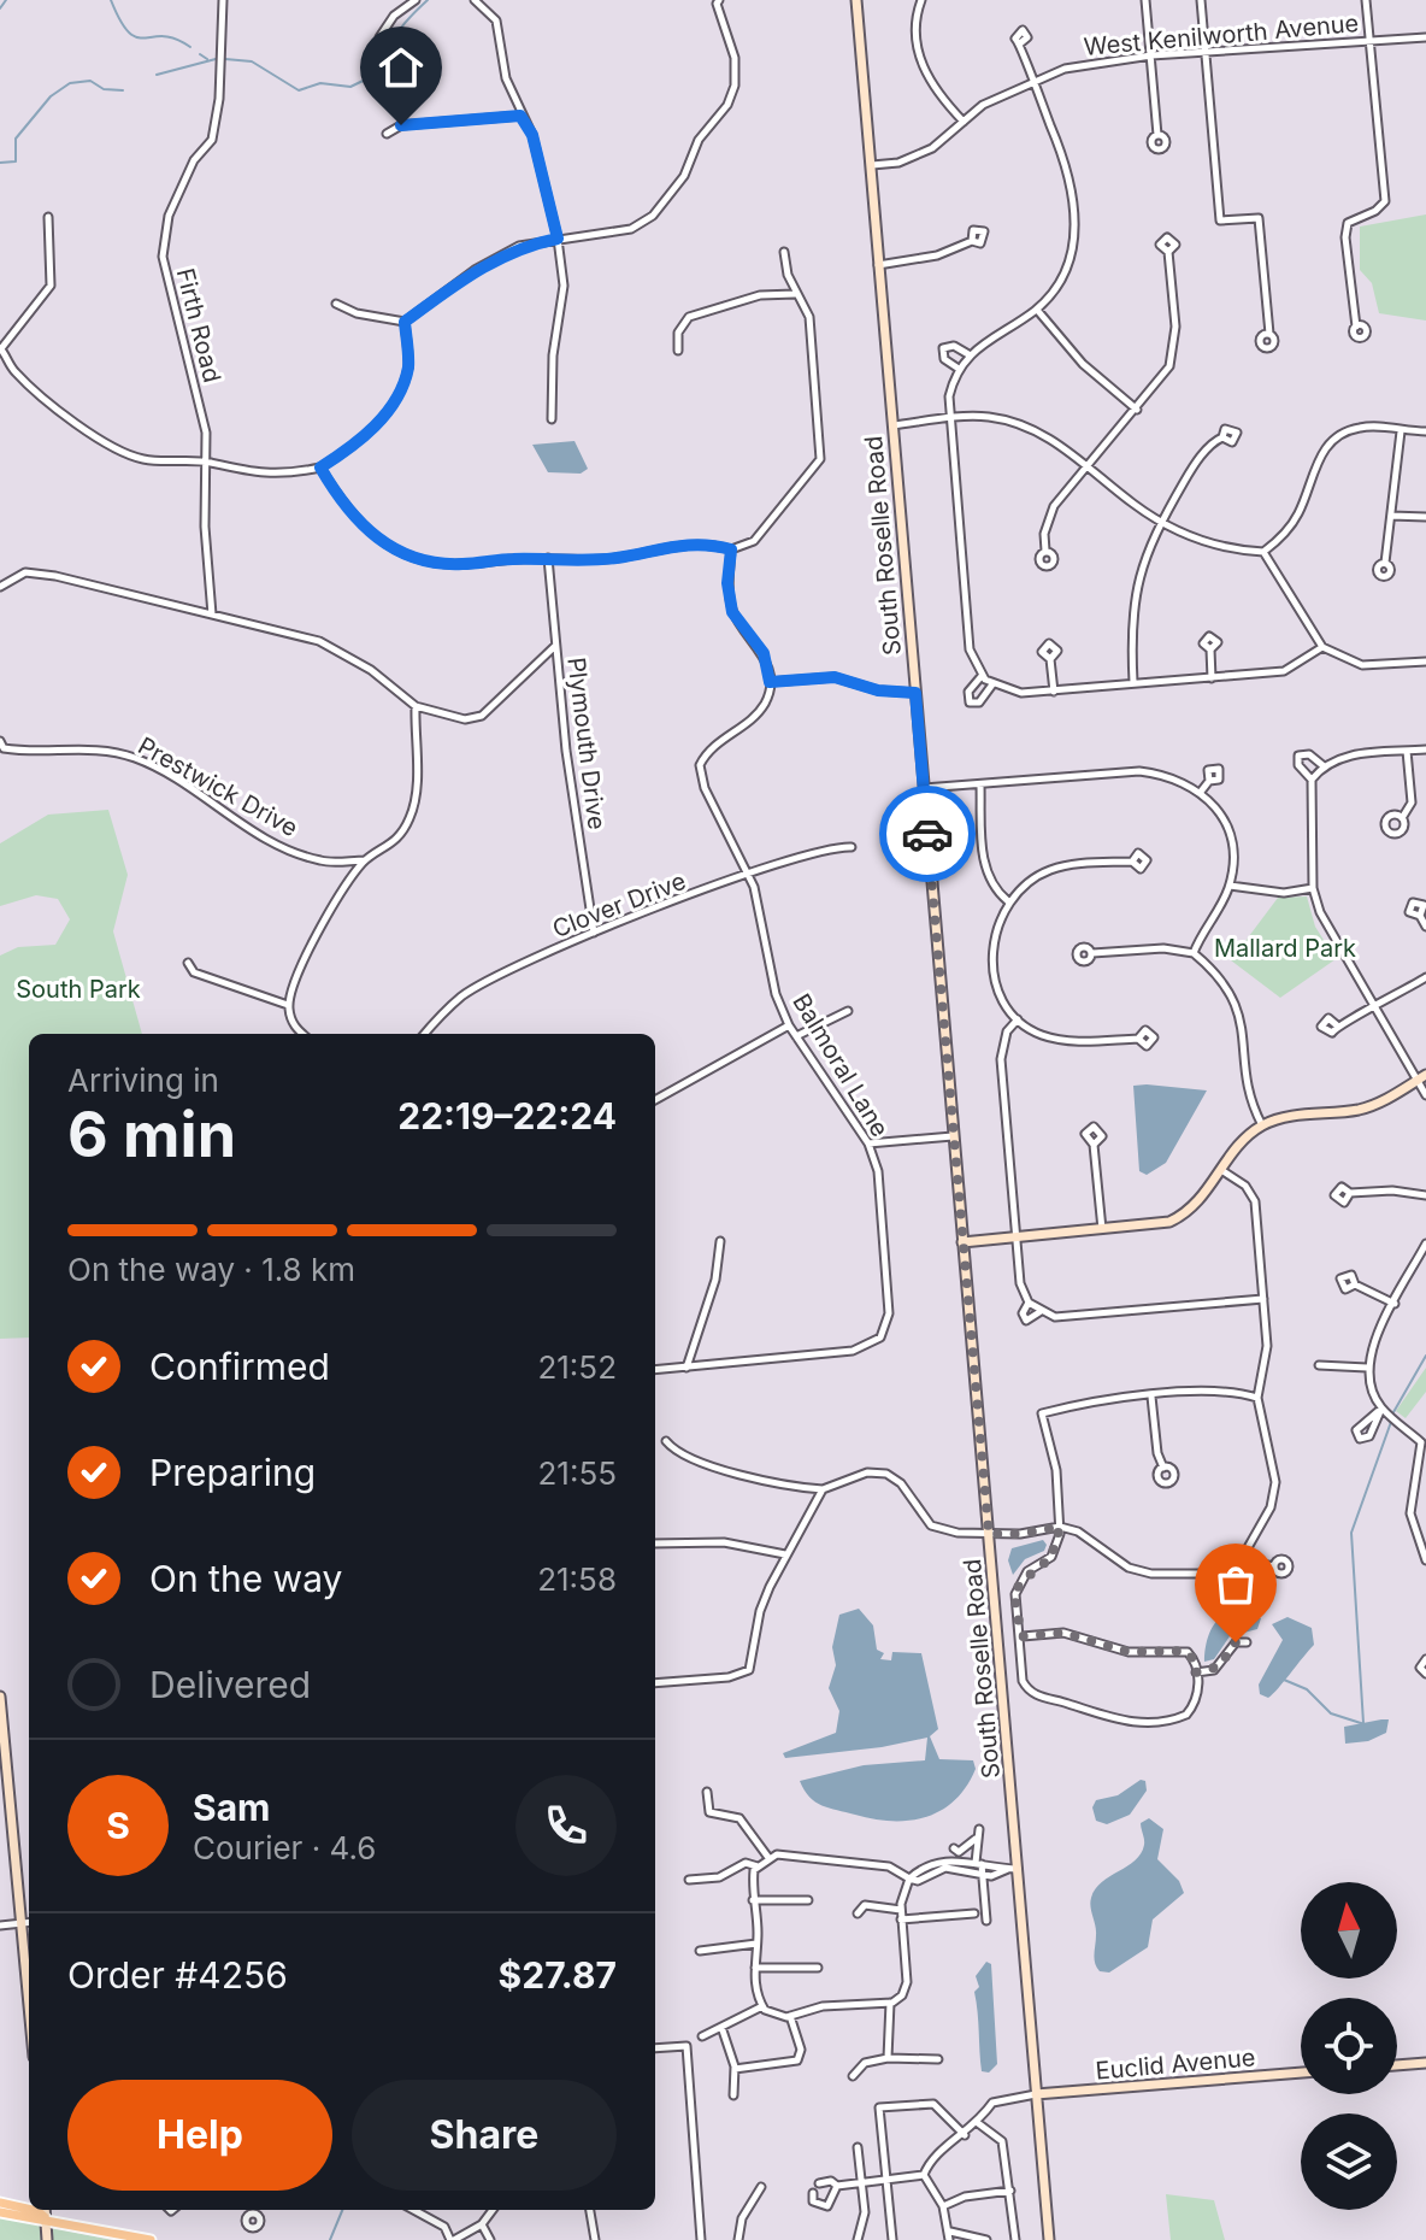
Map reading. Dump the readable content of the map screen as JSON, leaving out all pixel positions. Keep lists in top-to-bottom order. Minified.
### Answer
{"streets":{"main road":["South Roselle Road","Euclid Avenue"],"street":["West Kenilworth Avenue","Firth Road","Plymouth Drive","Prestwick Drive","Clover Drive","Balmoral Lane"]},"crossings":[["West Kenilworth Avenue","South Roselle Road"],["South Roselle Road","Euclid Avenue"],["Plymouth Drive","Clover Drive"],["Clover Drive","Balmoral Lane"]],"parks":["Mallard Park","South Park"],"north":"top","page":{"heading":["6 min","Arriving in","22:19–22:24"],"panel":["Sam","Courier · 4.6","Order #4256","$27.87"],"bar":"On the way · 1.8 km","list":[["Confirmed","21:52"],["Preparing","21:55"],["On the way","21:58"],"Delivered"],"round":"S","buttons":["Help","Share"]}}
